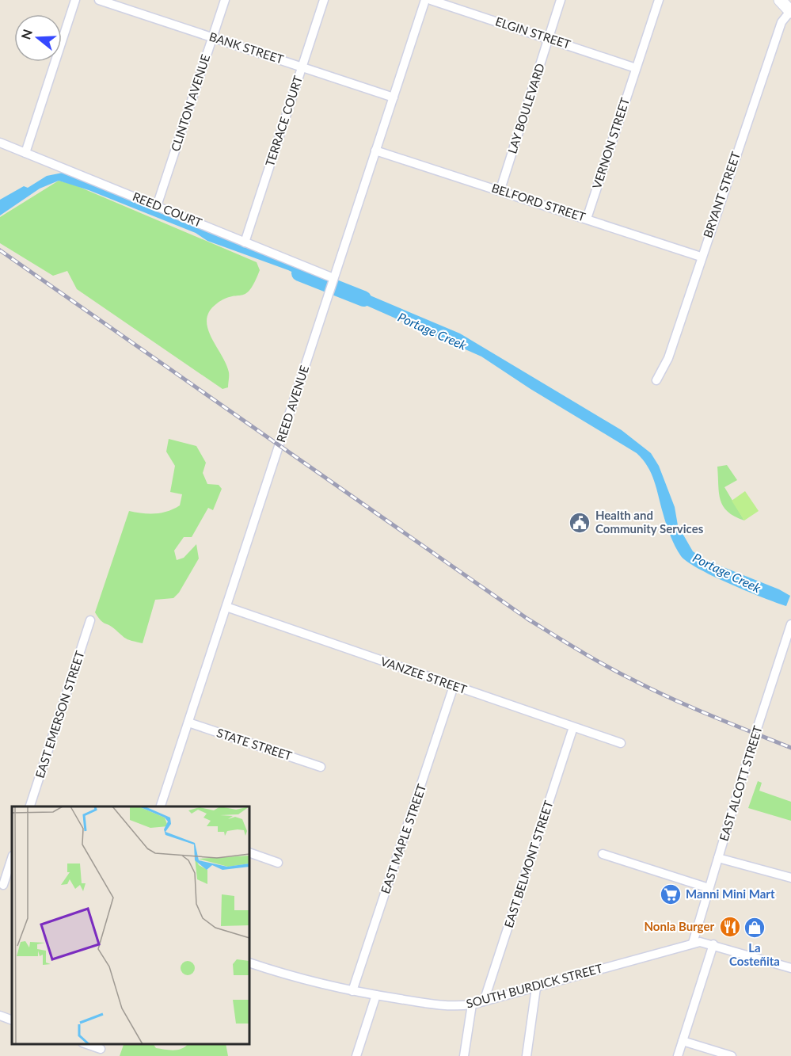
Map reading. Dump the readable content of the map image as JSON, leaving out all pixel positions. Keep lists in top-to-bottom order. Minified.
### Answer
{"streets":{"street":["ELGIN STREET","BANK STREET","CLINTON AVENUE","LAY BOULEVARD","TERRACE COURT","VERNON STREET","BRYANT STREET","BELFORD STREET","REED COURT","REED AVENUE","VANZEE STREET","EAST EMERSON STREET","STATE STREET","EAST ALCOTT STREET","EAST MAPLE STREET","EAST BELMONT STREET","SOUTH BURDICK STREET"]},"crossings":[["ELGIN STREET","LAY BOULEVARD"],["ELGIN STREET","VERNON STREET"],["BANK STREET","CLINTON AVENUE"],["BANK STREET","TERRACE COURT"],["BANK STREET","REED AVENUE"],["CLINTON AVENUE","REED COURT"],["LAY BOULEVARD","BELFORD STREET"],["TERRACE COURT","REED COURT"],["VERNON STREET","BELFORD STREET"],["BRYANT STREET","BELFORD STREET"],["BELFORD STREET","REED AVENUE"],["REED COURT","REED AVENUE"],["REED AVENUE","VANZEE STREET"],["REED AVENUE","STATE STREET"],["VANZEE STREET","EAST MAPLE STREET"],["VANZEE STREET","EAST BELMONT STREET"],["EAST ALCOTT STREET","SOUTH BURDICK STREET"],["EAST MAPLE STREET","SOUTH BURDICK STREET"],["EAST BELMONT STREET","SOUTH BURDICK STREET"]],"water":["Portage Creek"],"places":{"public building":["Health and Community Services"],"supermarket":["Manni Mini Mart"],"restaurant":["Nonla Burger"],"shop":["La Costeñita"]},"north":"left"}
